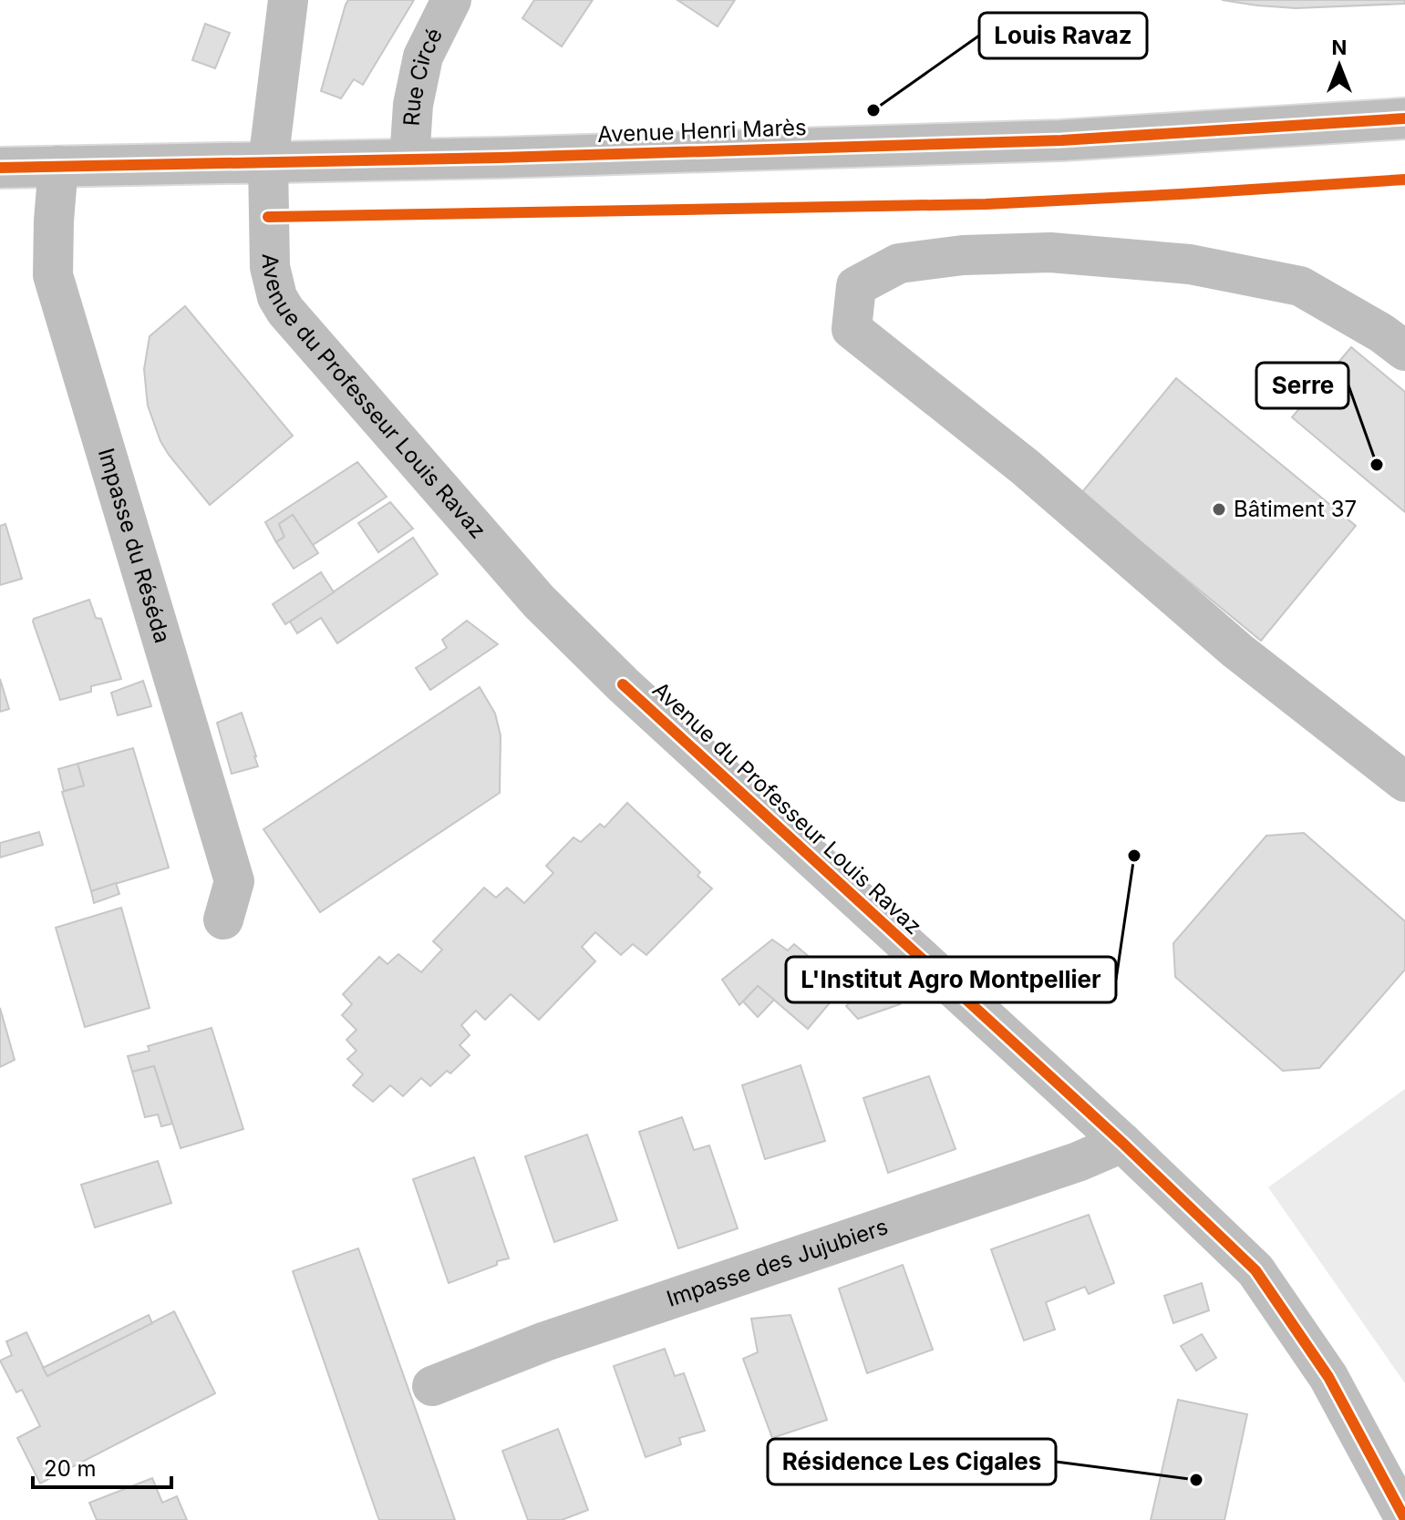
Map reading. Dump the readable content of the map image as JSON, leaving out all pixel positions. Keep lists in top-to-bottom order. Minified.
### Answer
{"streets":{"street":["Rue Circé","Avenue Henri Marès","Avenue du Professeur Louis Ravaz","Impasse du Réséda","Impasse des Jujubiers"]},"crossings":[["Rue Circé","Avenue Henri Marès"],["Avenue Henri Marès","Avenue du Professeur Louis Ravaz"],["Avenue Henri Marès","Impasse du Réséda"],["Avenue du Professeur Louis Ravaz","Impasse des Jujubiers"]],"places":["Louis Ravaz","Serre","Bâtiment 37","L'Institut Agro Montpellier","Résidence Les Cigales"],"scale_bar":"20 m","north":"top"}
